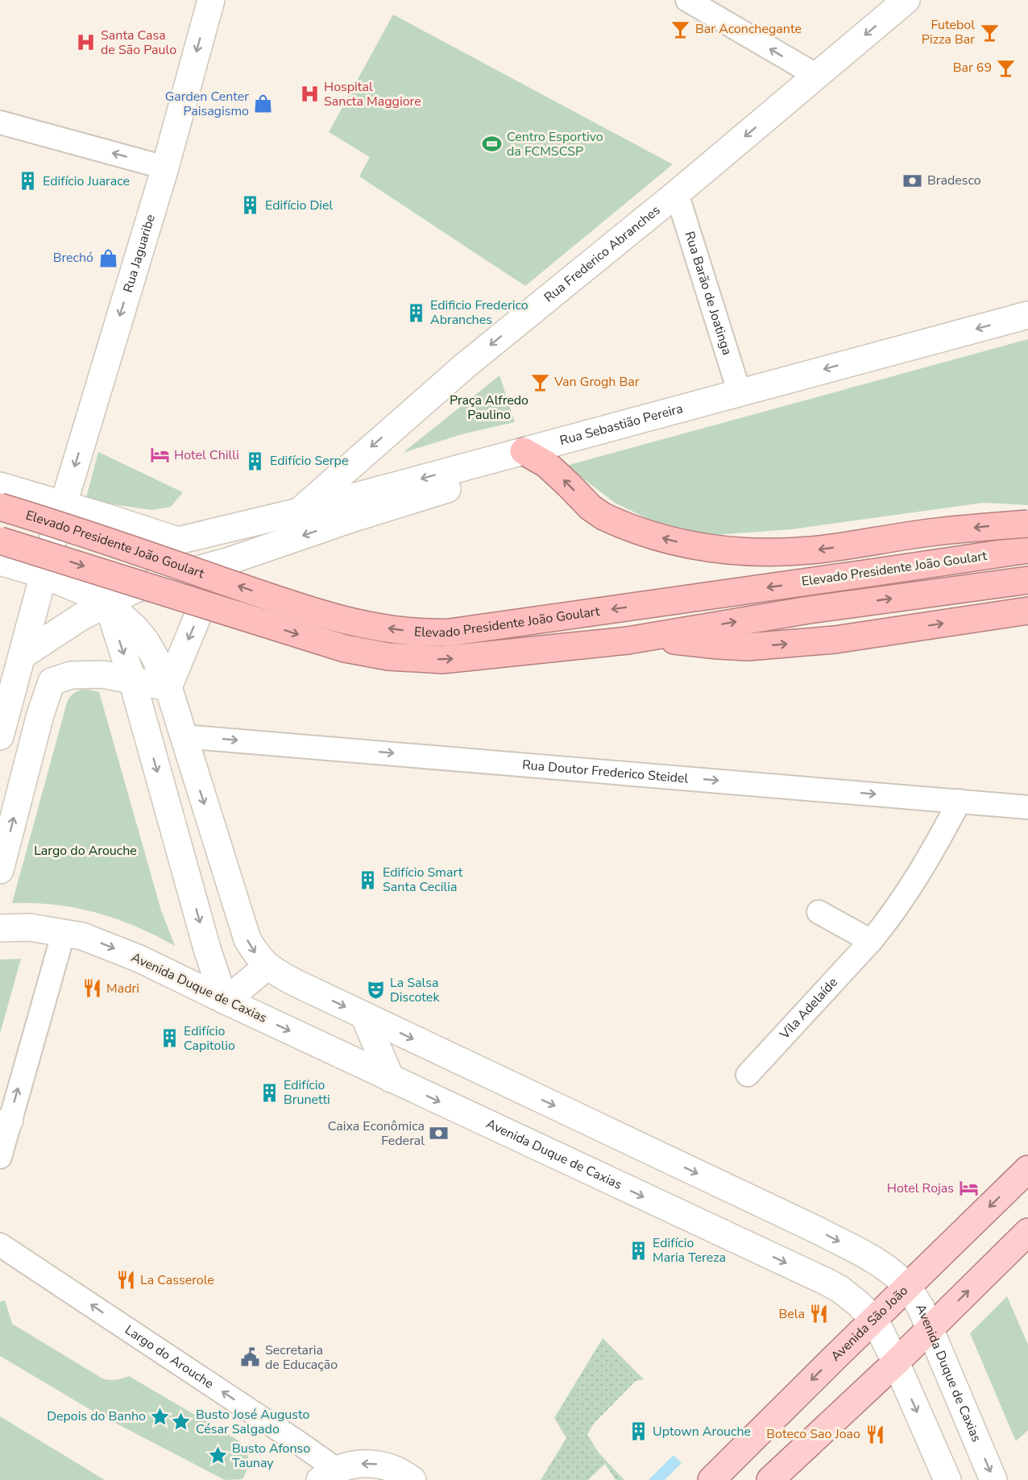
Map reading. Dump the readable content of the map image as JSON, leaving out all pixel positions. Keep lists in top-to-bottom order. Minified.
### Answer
{"streets":{"highway":["Elevado Presidente João Goulart"],"main road":["Rua Jaguaribe","Rua Frederico Abranches","Rua Sebastião Pereira","Avenida Duque de Caxias","Avenida São João"],"street":["Rua Barão de Joatinga","Rua Doutor Frederico Steidel","Vila Adelaíde","Largo do Arouche"]},"crossings":[["Rua Jaguaribe","Rua Sebastião Pereira"],["Rua Frederico Abranches","Rua Barão de Joatinga"],["Rua Frederico Abranches","Rua Sebastião Pereira"],["Rua Barão de Joatinga","Rua Sebastião Pereira"],["Rua Doutor Frederico Steidel","Vila Adelaíde"],["Avenida Duque de Caxias","Avenida São João"]],"one_way":["Rua Jaguaribe","Rua Frederico Abranches","Rua Doutor Frederico Steidel","Avenida Duque de Caxias","Largo do Arouche"],"parks":["Praça Alfredo Paulino","Largo do Arouche"],"places":{"bar":["Bar Aconchegante","Futebol Pizza Bar","Bar 69","Van Grogh Bar"],"hospital":["Santa Casa de São Paulo","Hospital Sancta Maggiore"],"shop":["Garden Center Paisagismo","Brechó"],"sports":["Centro Esportivo da FCMSCSP"],"bank":["Bradesco","Caixa Econômica Federal"],"building":["Edifício Juarace","Edifício Diel","Edificio Frederico Abranches","Edifício Serpe","Edifício Smart Santa Cecilia","Edifício Capitolio","Edifício Brunetti","Edifício Maria Tereza","Uptown Arouche"],"hotel":["Hotel Chilli","Hotel Rojas"],"restaurant":["Madri","La Casserole","Bela","Boteco Sao Joao"],"theatre":["La Salsa Discotek"],"public building":["Secretaria de Educação"],"place":["Depois do Banho","Busto José Augusto César Salgado","Busto Afonso Taunay"]}}
